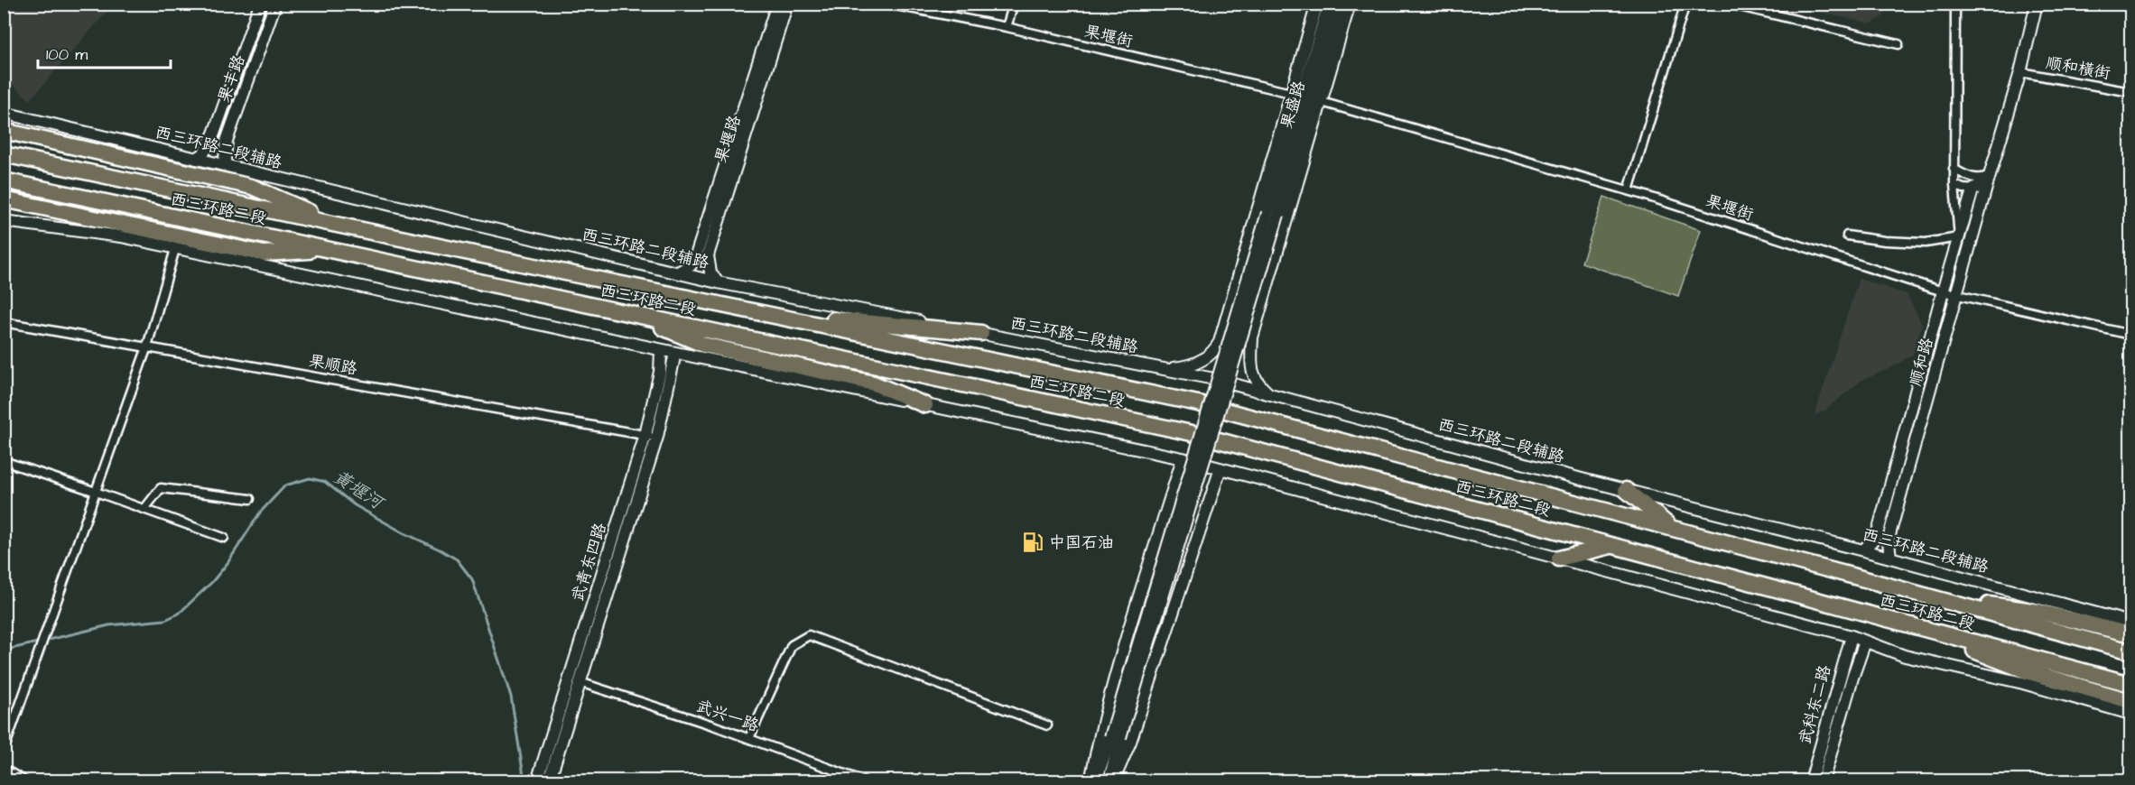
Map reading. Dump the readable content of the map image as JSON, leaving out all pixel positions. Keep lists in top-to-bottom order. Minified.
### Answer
{"streets":{"highway":["西三环路二段"],"main road":["果丰路","果盛路","果堰路","西三环路二段辅路","顺和路","武青东四路","武科东二路"],"street":["果堰街","顺和横街","果顺路","武兴一路"]},"crossings":[["果堰街","顺和路"],["顺和横街","顺和路"],["果丰路","西三环路二段辅路"],["果堰路","西三环路二段辅路"],["西三环路二段辅路","顺和路"],["果顺路","武青东四路"],["武青东四路","武兴一路"]],"water":["黄堰河"],"places":{"fuel station":["中国石油"]},"scale_bar":"100 m"}
